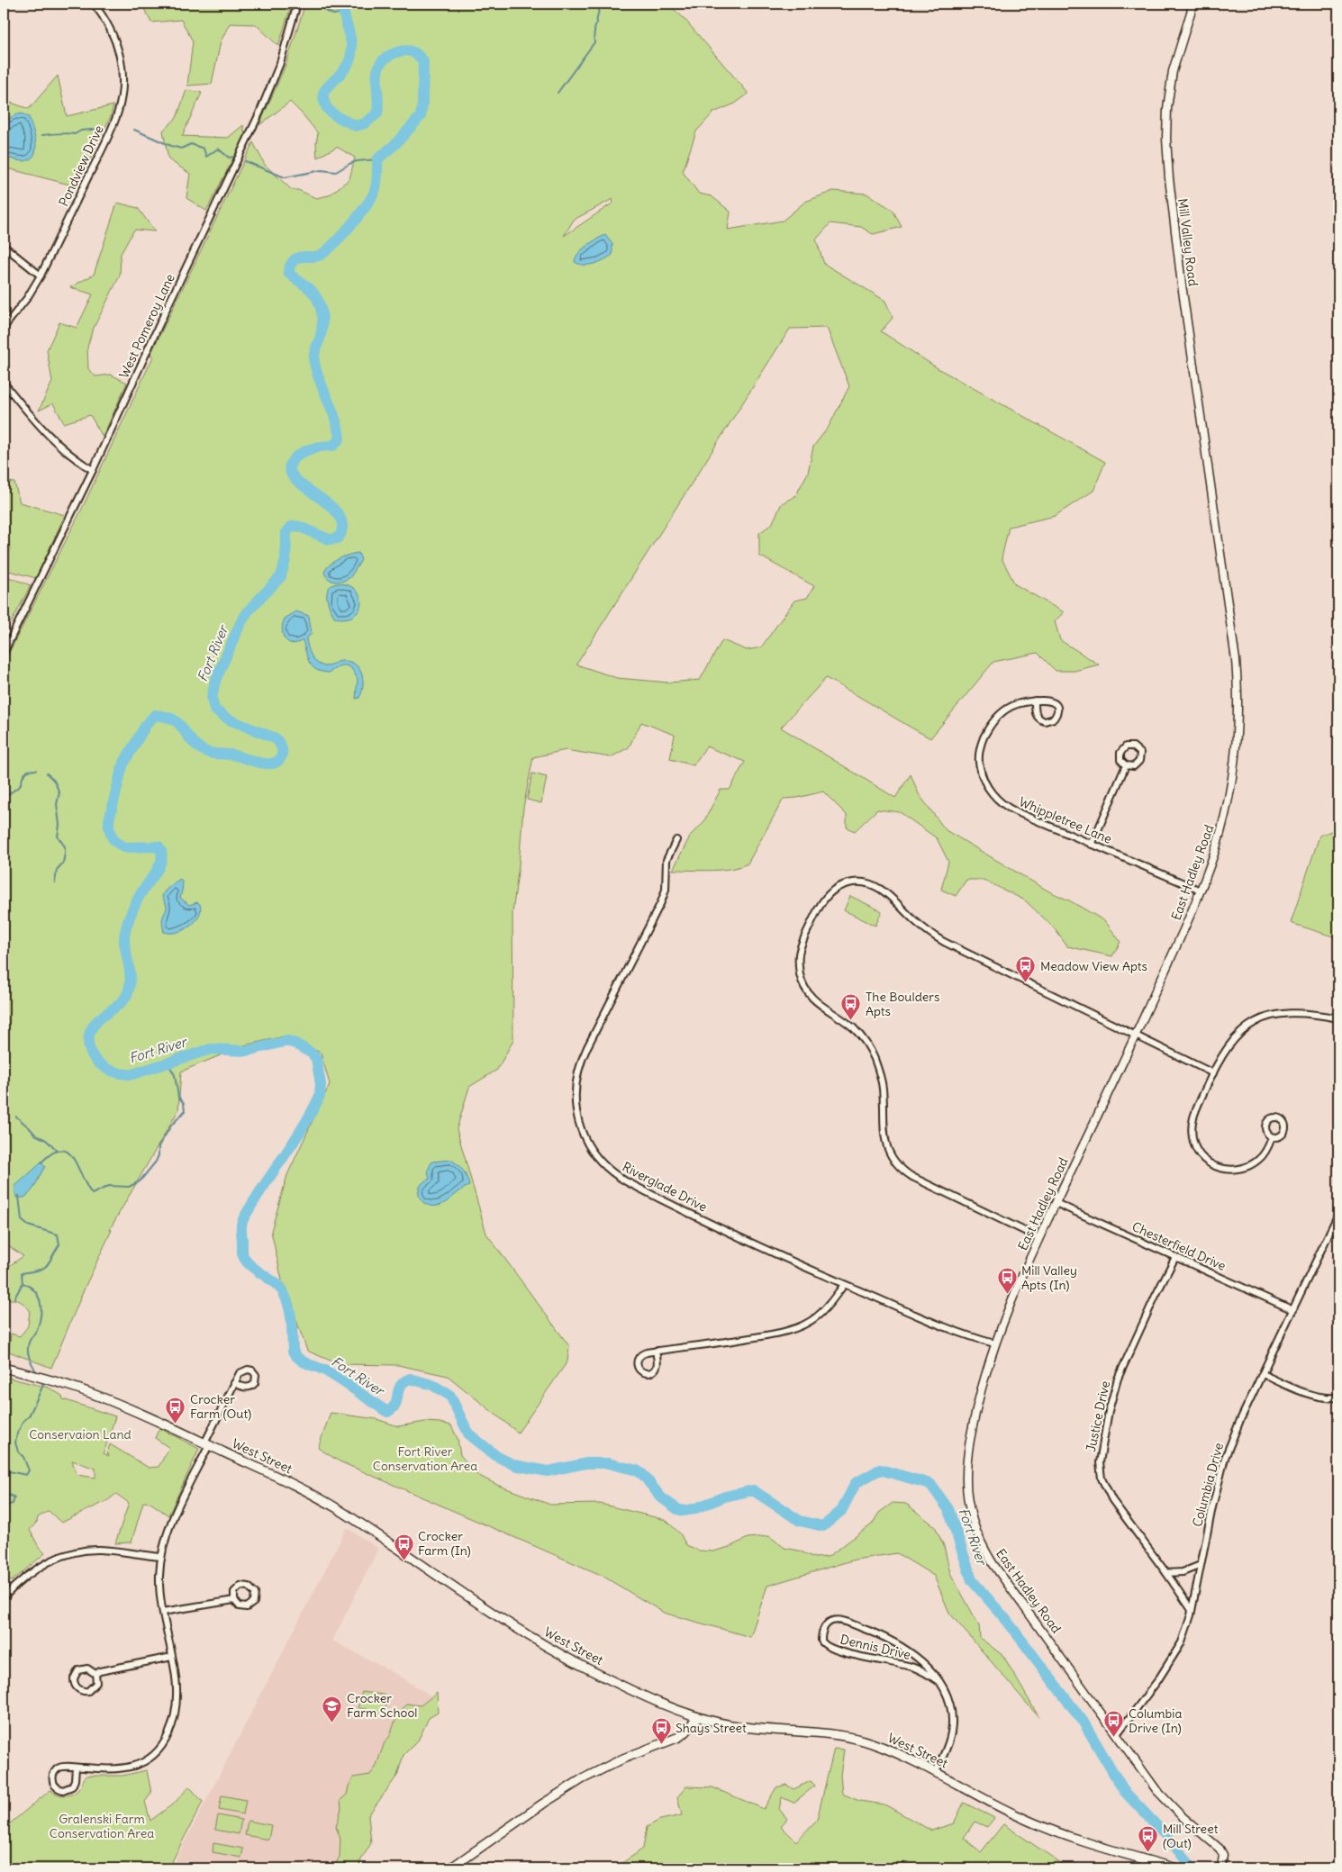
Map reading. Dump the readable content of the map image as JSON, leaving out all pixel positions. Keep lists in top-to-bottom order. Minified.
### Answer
{"streets":{"main road":["West Street"],"street":["Pondview Drive","Mill Valley Road","West Pomeroy Lane","Whippletree Lane","East Hadley Road","Riverglade Drive","Chesterfield Drive","Justice Drive","Columbia Drive","Dennis Drive"]},"crossings":[["Mill Valley Road","East Hadley Road"],["Whippletree Lane","East Hadley Road"],["East Hadley Road","Riverglade Drive"],["East Hadley Road","Chesterfield Drive"],["East Hadley Road","Columbia Drive"],["Chesterfield Drive","Justice Drive"],["Chesterfield Drive","Columbia Drive"],["Justice Drive","Columbia Drive"],["West Street","Dennis Drive"]],"water":["Fort River"],"parks":["Conservaion Land","Fort River Conservation Area","Gralenski Farm Conservation Area"],"places":{"bus stop":["Meadow View Apts","The Boulders Apts","Mill Valley Apts (In)","Crocker Farm (Out)","Crocker Farm (In)","Columbia Drive (In)","Shays Street","Mill Street (Out)"],"school or university":["Crocker Farm School"]}}
